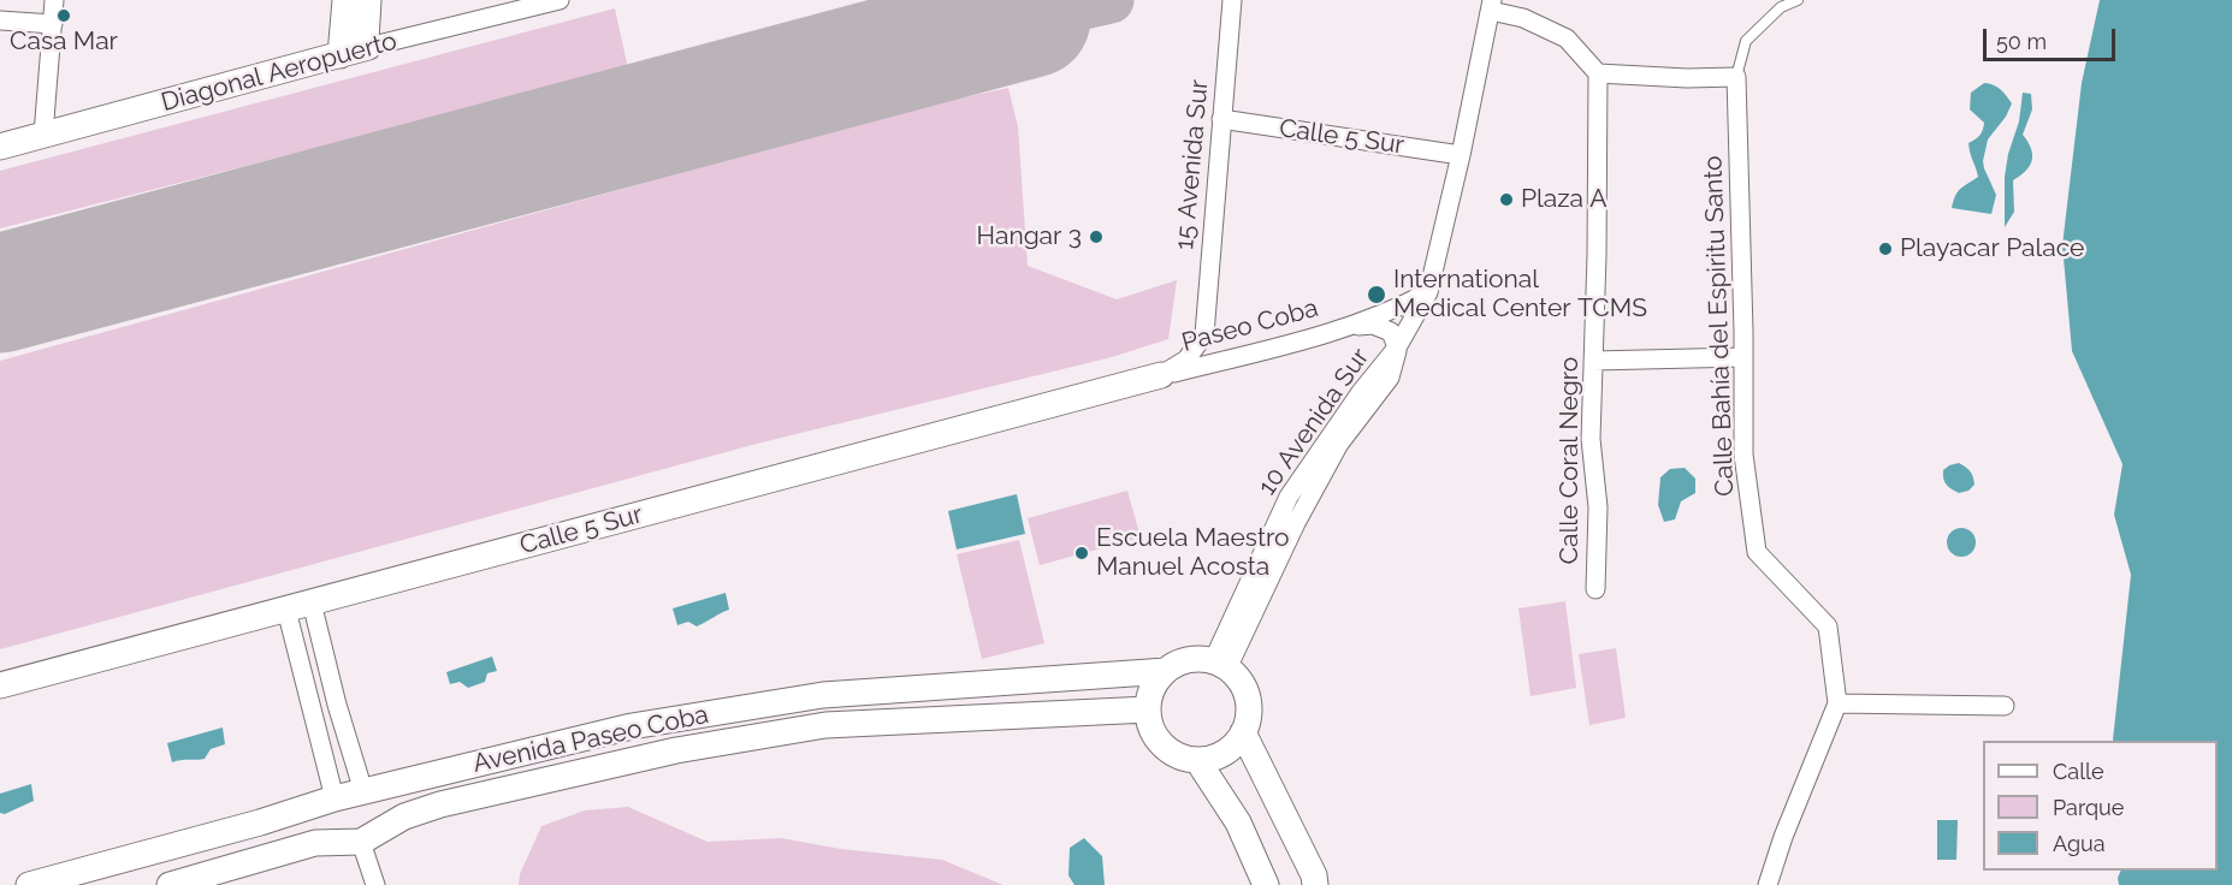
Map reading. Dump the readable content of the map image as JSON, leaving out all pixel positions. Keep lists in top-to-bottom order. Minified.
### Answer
{"streets":{"main road":["Diagonal Aeropuerto","Calle 5 Sur","Avenida Paseo Coba"],"street":["15 Avenida Sur","Paseo Coba","Calle Bahía del Espiritu Santo","10 Avenida Sur","Calle Coral Negro"]},"crossings":[["Calle 5 Sur","15 Avenida Sur"],["Calle 5 Sur","Paseo Coba"],["Paseo Coba","10 Avenida Sur"],["10 Avenida Sur","Avenida Paseo Coba"]],"places":["Casa Mar","Plaza A","Hangar 3","Playacar Palace","International Medical Center TCMS","Escuela Maestro Manuel Acosta"],"legend":["Calle","Parque","Agua"],"scale_bar":"50 m"}
